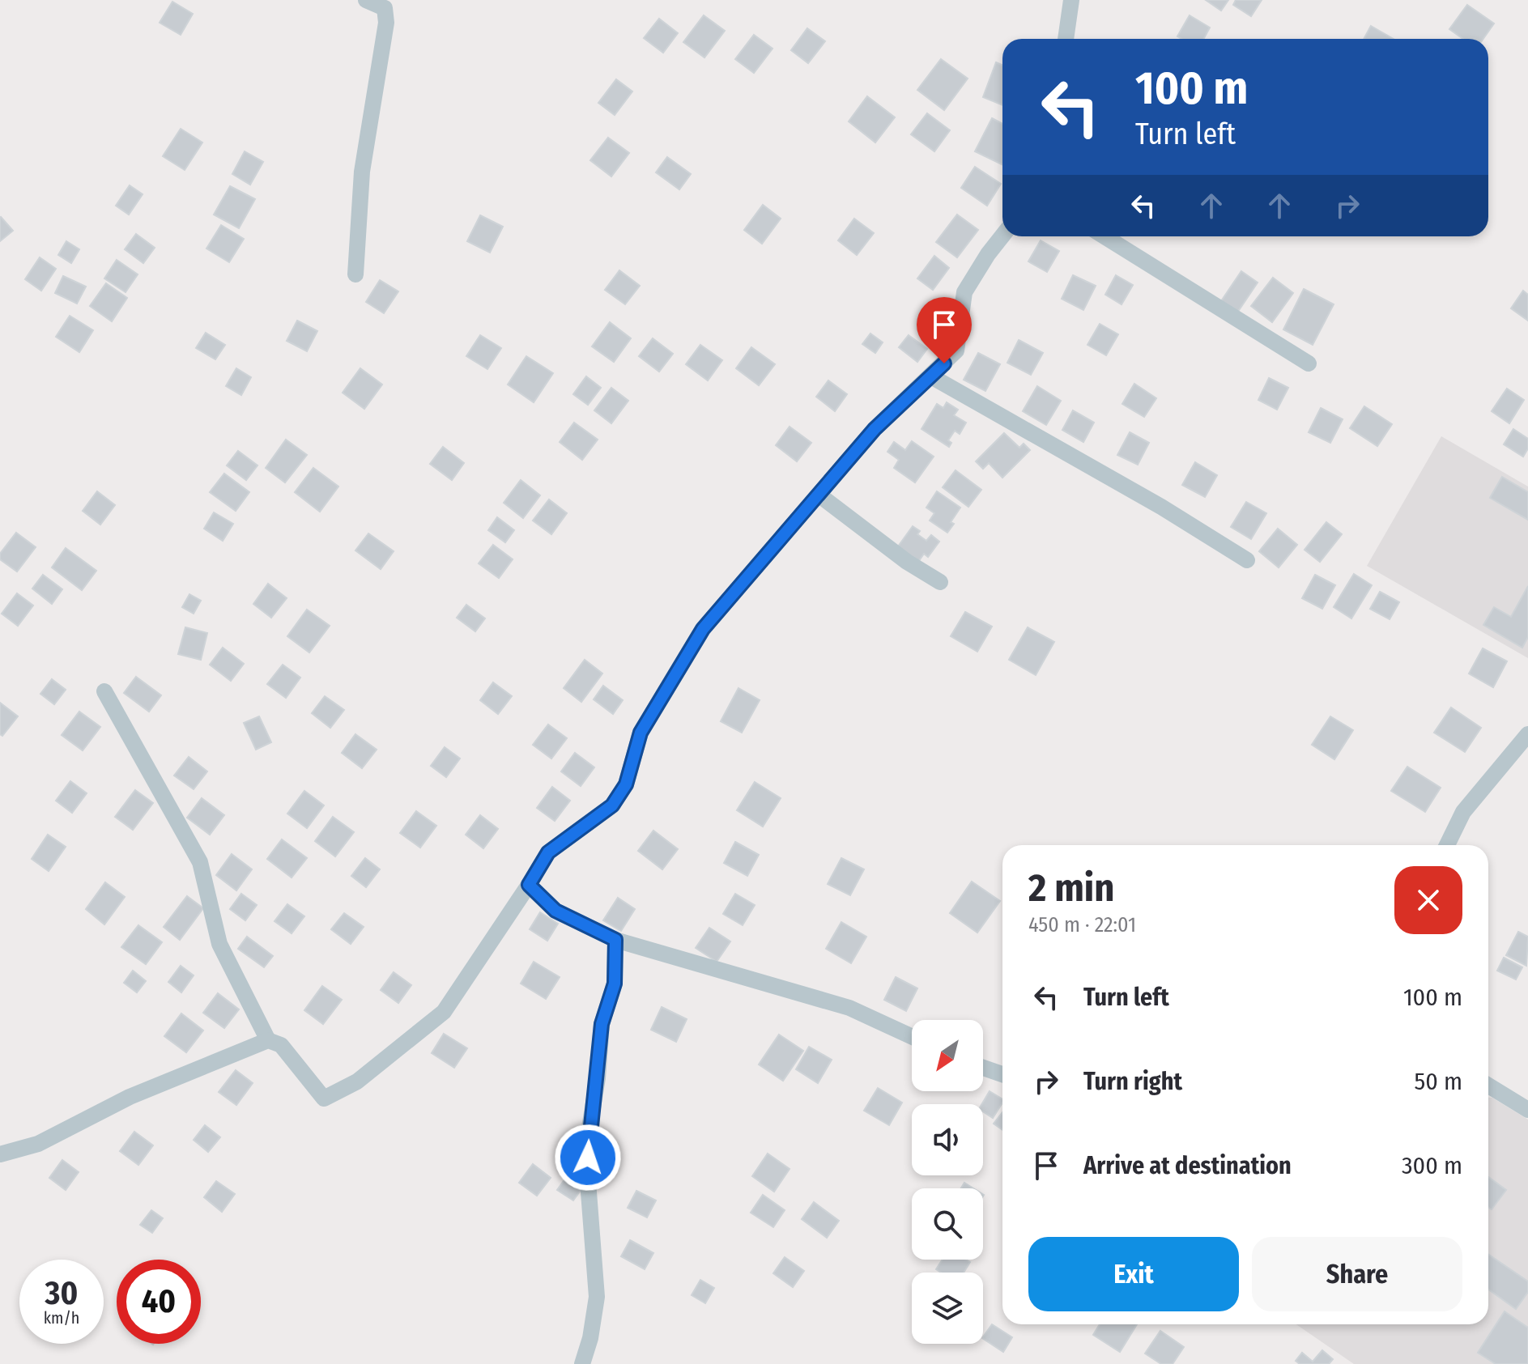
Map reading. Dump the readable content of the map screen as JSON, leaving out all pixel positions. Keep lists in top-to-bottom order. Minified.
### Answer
{"north":"bottom left","page":{"turn":["100 m","Turn left"],"heading":["2 min","450 m · 22:01"],"list":[{"name":"Turn left","value":"100 m"},{"name":"Turn right","value":"50 m"},{"name":"Arrive at destination","value":"300 m"}],"buttons":["Exit","Share"],"speed":"30 km/h","limit":"40"}}
